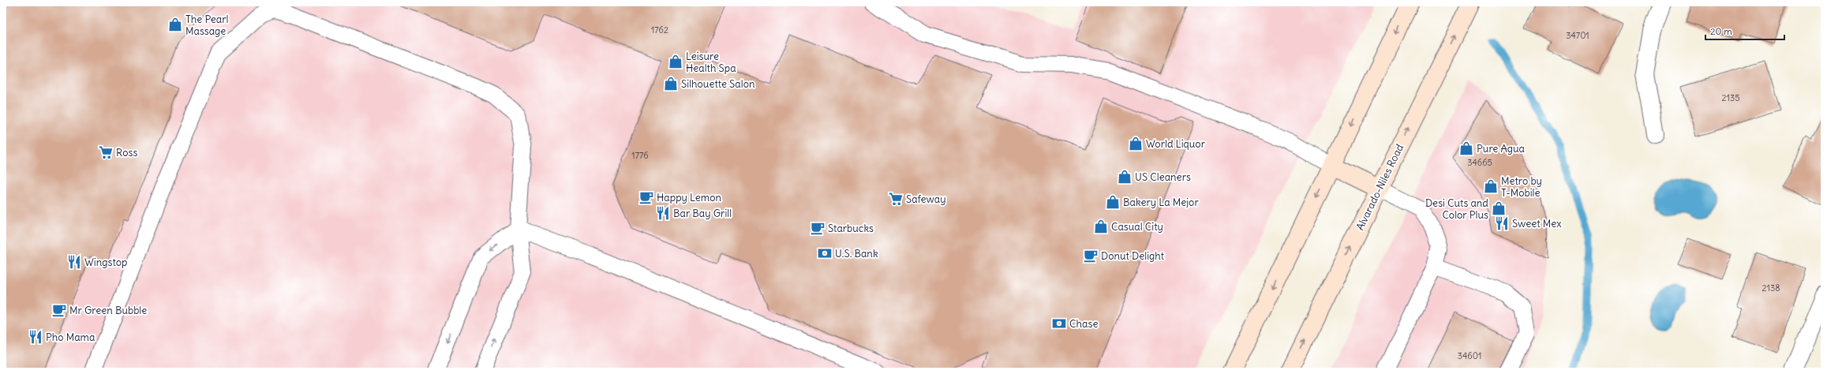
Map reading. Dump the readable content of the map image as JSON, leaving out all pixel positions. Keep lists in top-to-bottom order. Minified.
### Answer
{"streets":{"main road":["Alvarado-Niles Road"]},"places":{"shop":["The Pearl Massage","Leisure Health Spa","Silhouette Salon","World Liquor","Pure Agua","US Cleaners","Metro by T-Mobile","Bakery La Mejor","Desi Cuts and Color Plus","Casual City"],"supermarket":["Ross","Safeway"],"cafe":["Happy Lemon","Starbucks","Donut Delight","Mr Green Bubble"],"restaurant":["Bar Bay Grill","Sweet Mex","Wingstop","Pho Mama"],"bank":["U.S. Bank","Chase"]},"house_numbers":["1762","34701","2135","1776","34665","2138","34601"],"scale_bar":"20 m"}
